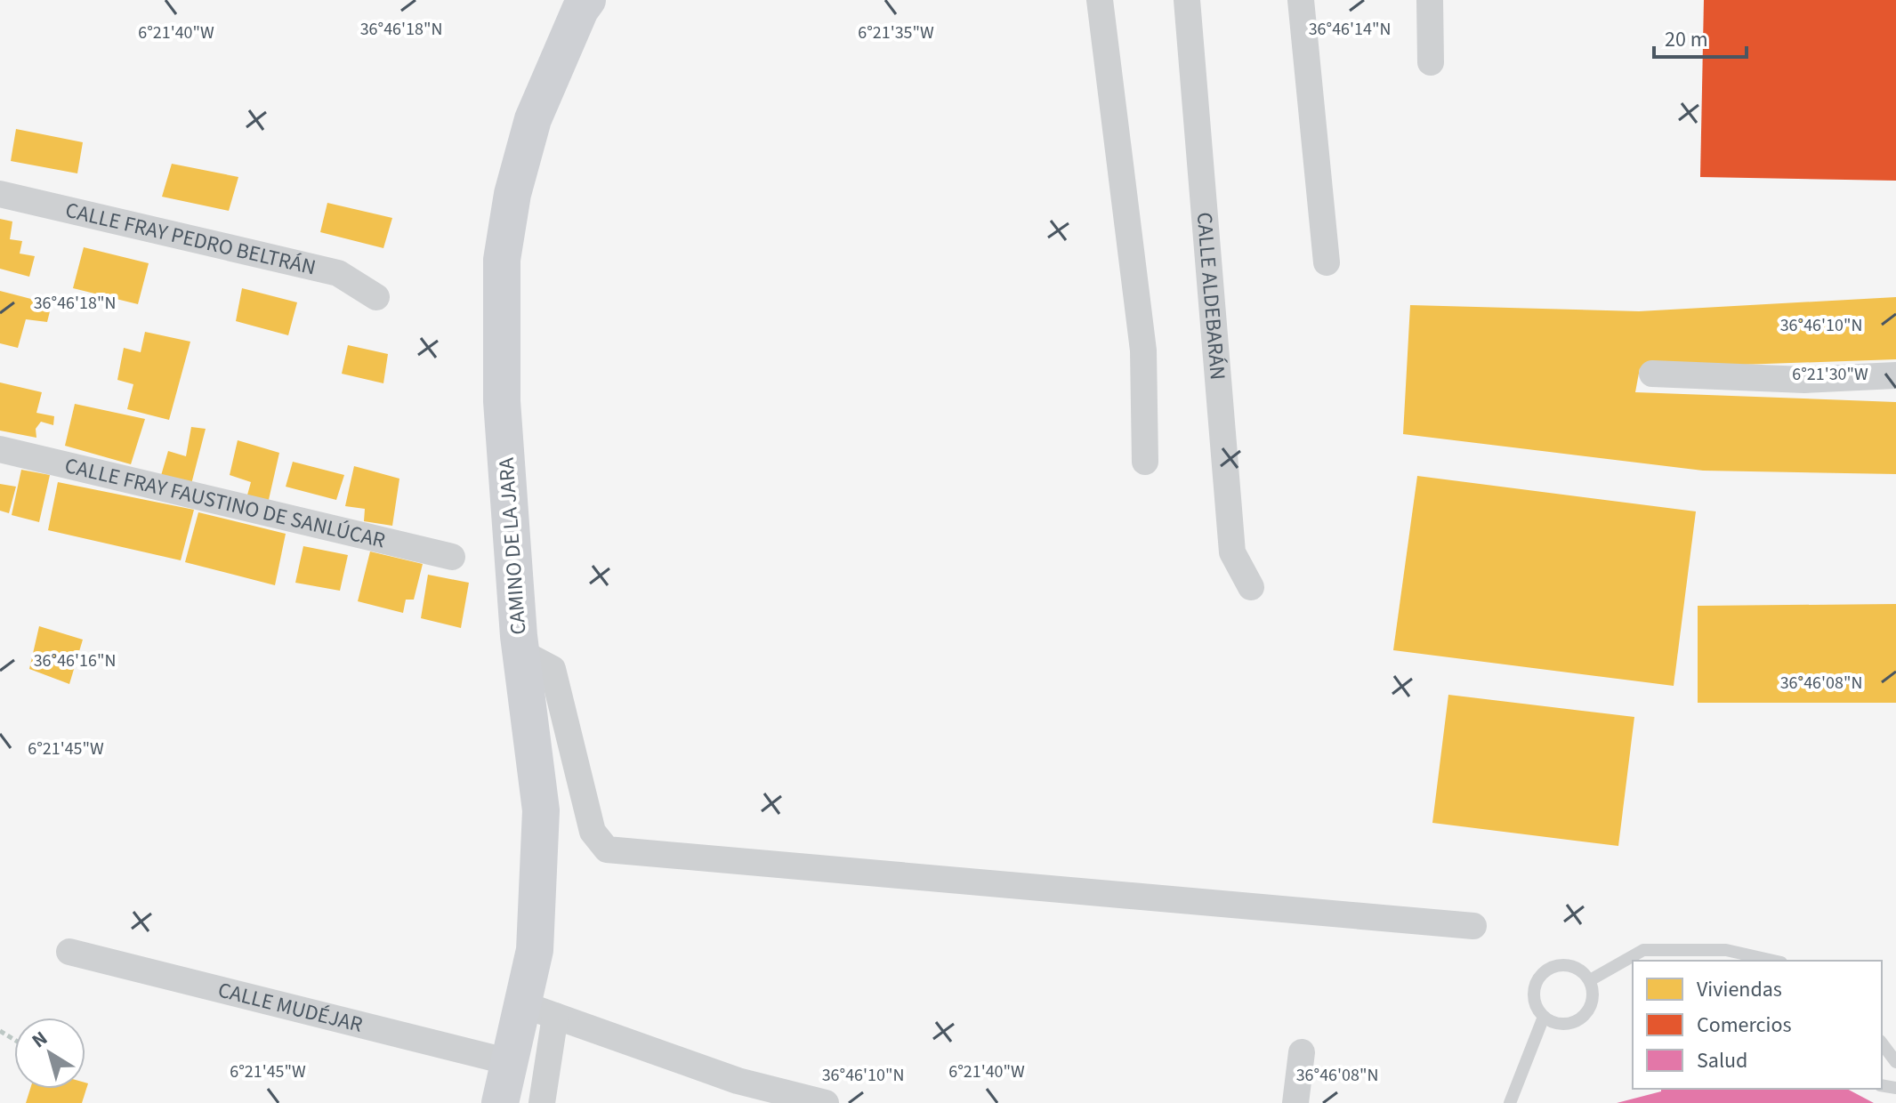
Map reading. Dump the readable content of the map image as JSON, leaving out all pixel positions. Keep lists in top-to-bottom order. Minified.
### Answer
{"streets":{"street":["CALLE FRAY PEDRO BELTRÁN","CALLE ALDEBARÁN","CALLE FRAY FAUSTINO DE SANLÚCAR","CAMINO DE LA JARA","CALLE MUDÉJAR"]},"crossings":[["CAMINO DE LA JARA","CALLE MUDÉJAR"]],"legend":["Viviendas","Comercios","Salud"],"scale_bar":"20 m","north":"top left","coordinates":["36°46'18\"N","36°46'14\"N","6°21'40\"W","6°21'35\"W","36°46'10\"N","6°21'30\"W","36°46'16\"N","36°46'08\"N","6°21'45\"W"]}
